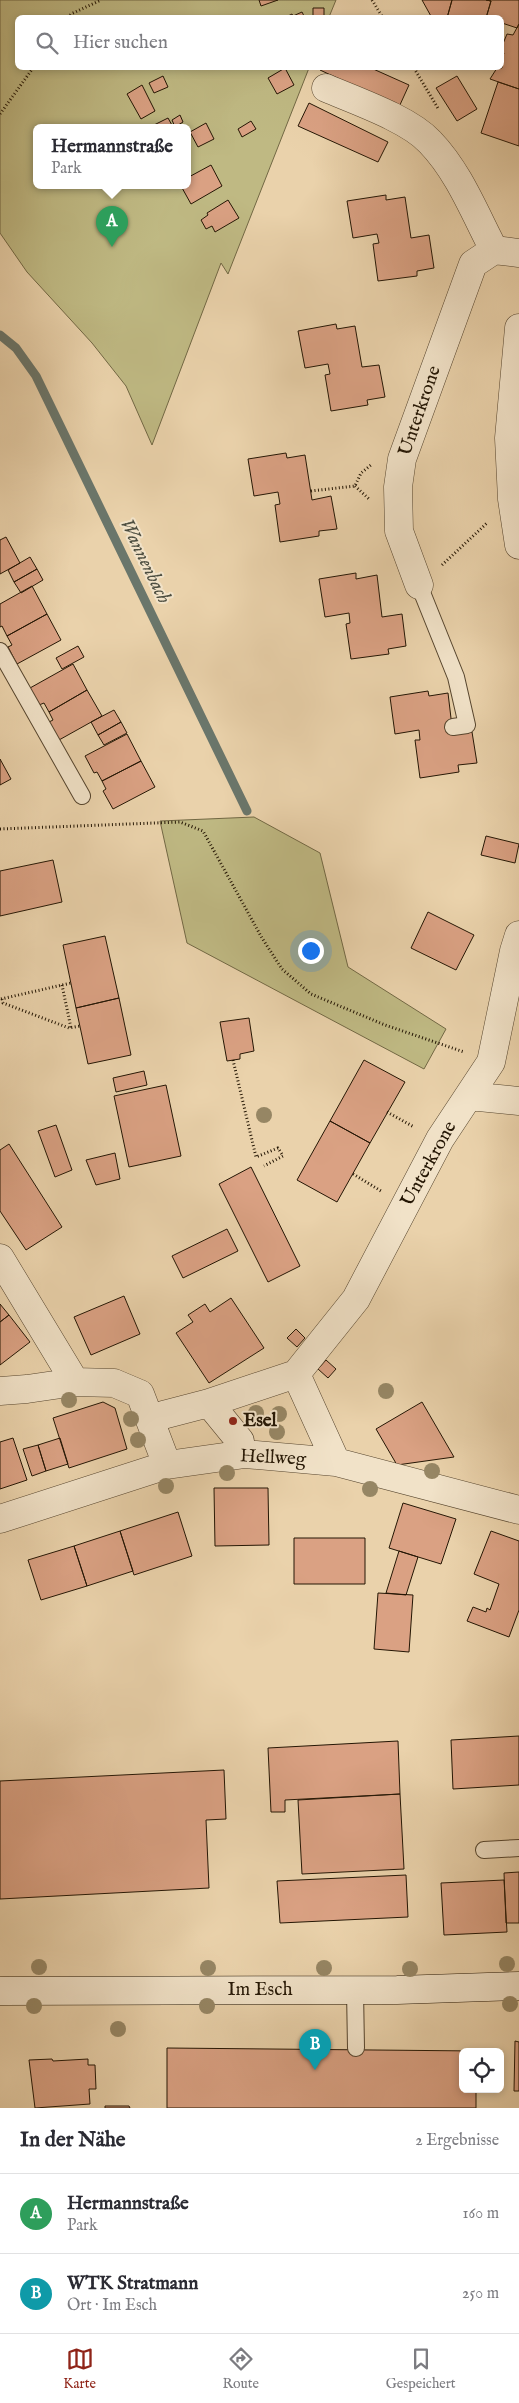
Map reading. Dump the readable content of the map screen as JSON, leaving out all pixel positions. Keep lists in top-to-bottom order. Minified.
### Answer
{"streets":{"street":["Unterkrone","Hellweg","Im Esch"]},"water":["Wannenbach"],"places":["Esel"],"page":{"search":"Hier suchen","popup":["Hermannstraße","Park"],"pins":["A","B"],"heading":["In der Nähe","2 Ergebnisse"],"list":[{"mark":"A","name":"Hermannstraße","note":"Park","value":"160 m"},{"mark":"B","name":"WTK Stratmann","note":"Ort · Im Esch","value":"250 m"}],"nav":["Karte","Route","Gespeichert"]}}
